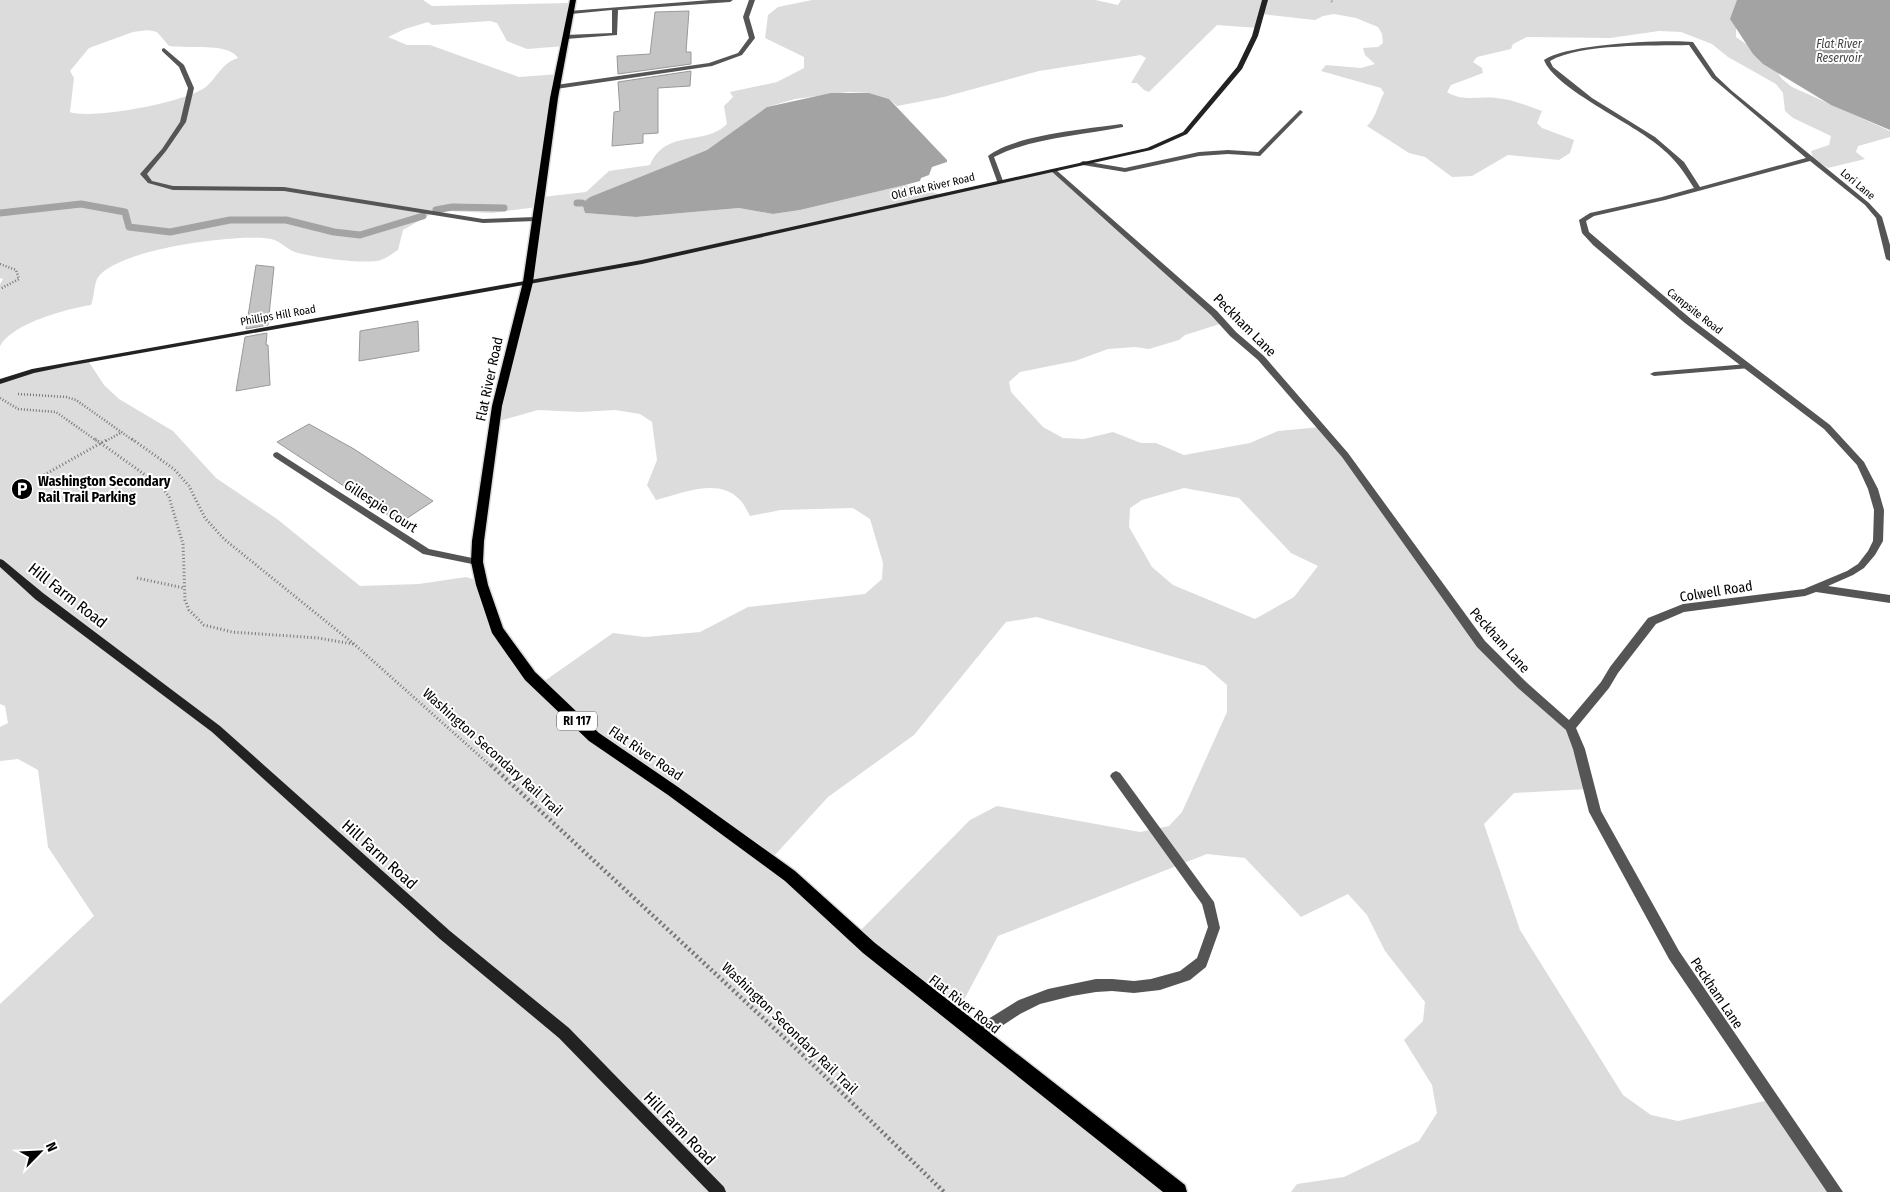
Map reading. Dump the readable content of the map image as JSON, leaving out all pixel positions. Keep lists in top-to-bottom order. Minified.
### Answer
{"streets":{"main road":["Flat River Road","RI 117"],"street":["Lori Lane","Old Flat River Road","Campsite Road","Phillips Hill Road","Peckham Lane","Gillespie Court","Colwell Road","Hill Farm Road"],"path":["Washington Secondary Rail Trail"]},"crossings":[["Lori Lane","Campsite Road"],["Old Flat River Road","Phillips Hill Road"],["Old Flat River Road","Peckham Lane"],["Old Flat River Road","Flat River Road"],["Campsite Road","Colwell Road"],["Phillips Hill Road","Flat River Road"],["Peckham Lane","Colwell Road"],["Flat River Road","Gillespie Court"]],"water":["Flat River Reservoir"],"places":{"parking":["Washington Secondary Rail Trail Parking"]},"north":"top right"}
